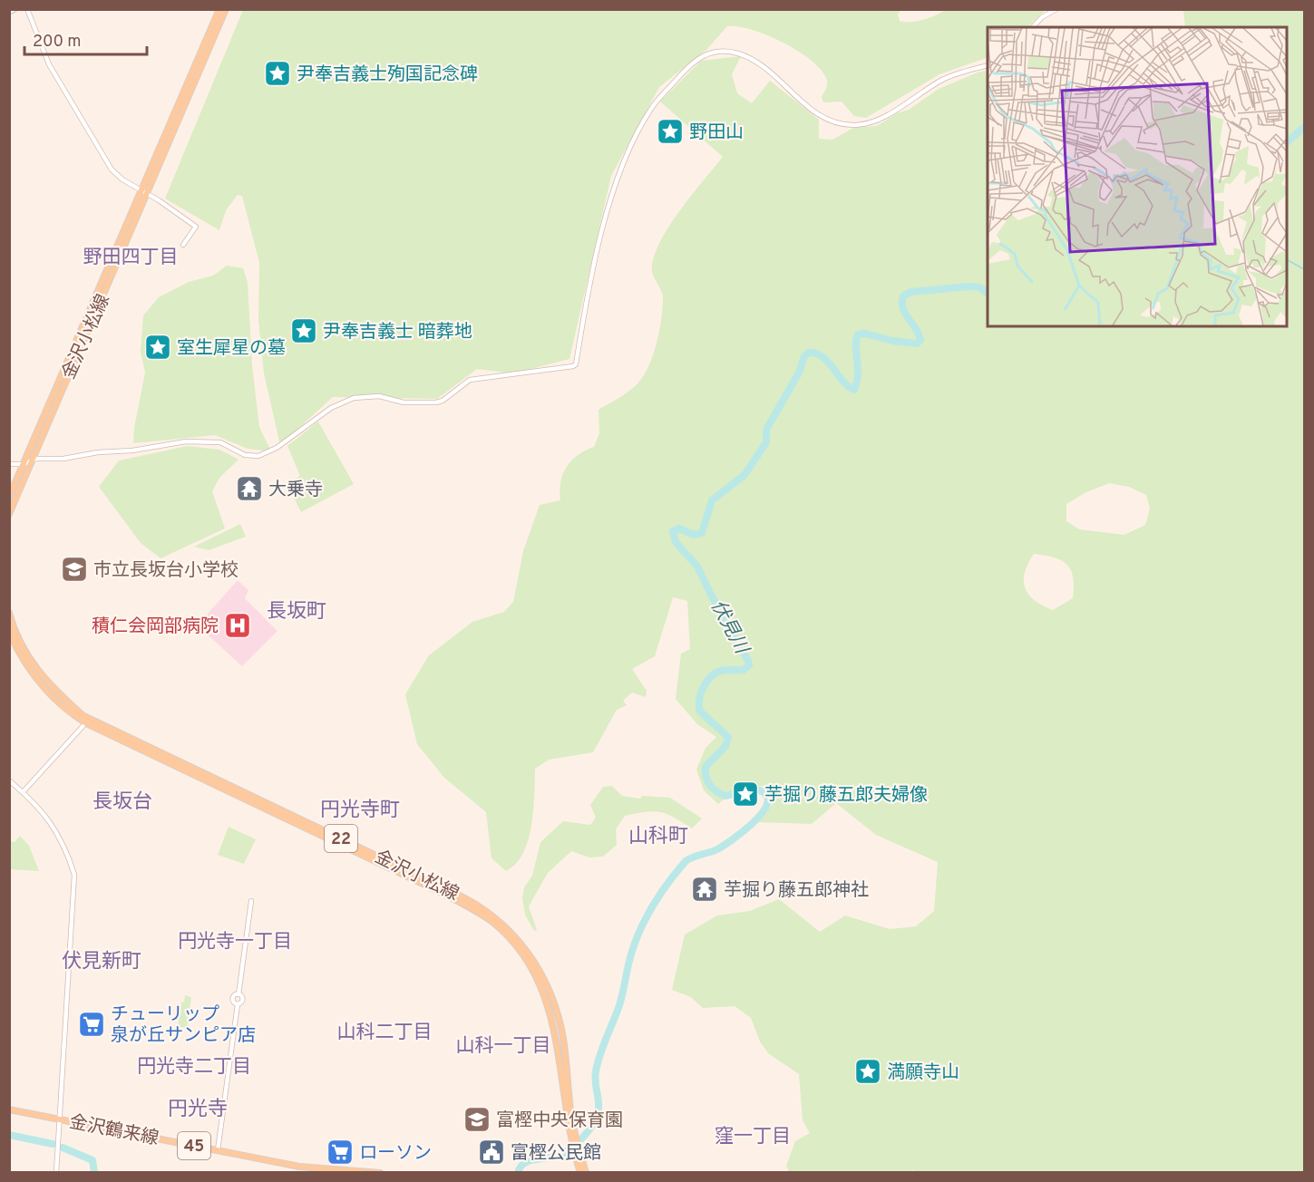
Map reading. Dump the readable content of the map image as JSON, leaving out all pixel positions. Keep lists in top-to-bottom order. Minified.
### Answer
{"streets":{"main road":["金沢小松線","22","金沢鶴来線","45"]},"districts":["野田四丁目","長坂町","長坂台","円光寺町","山科町","円光寺一丁目","伏見新町","山科二丁目","山科一丁目","円光寺二丁目","円光寺","窪一丁目"],"water":["伏見川"],"places":{"place":["尹奉吉義士殉国記念碑","野田山","尹奉吉義士 暗葬地","室生犀星の墓","芋掘り藤五郎夫婦像","満願寺山"],"temple":["大乗寺","芋掘り藤五郎神社"],"school or university":["市立長坂台小学校","富樫中央保育園"],"hospital":["積仁会岡部病院"],"supermarket":["チューリップ 泉が丘サンピア店","ローソン"],"public building":["富樫公民館"]},"scale_bar":"200 m"}
